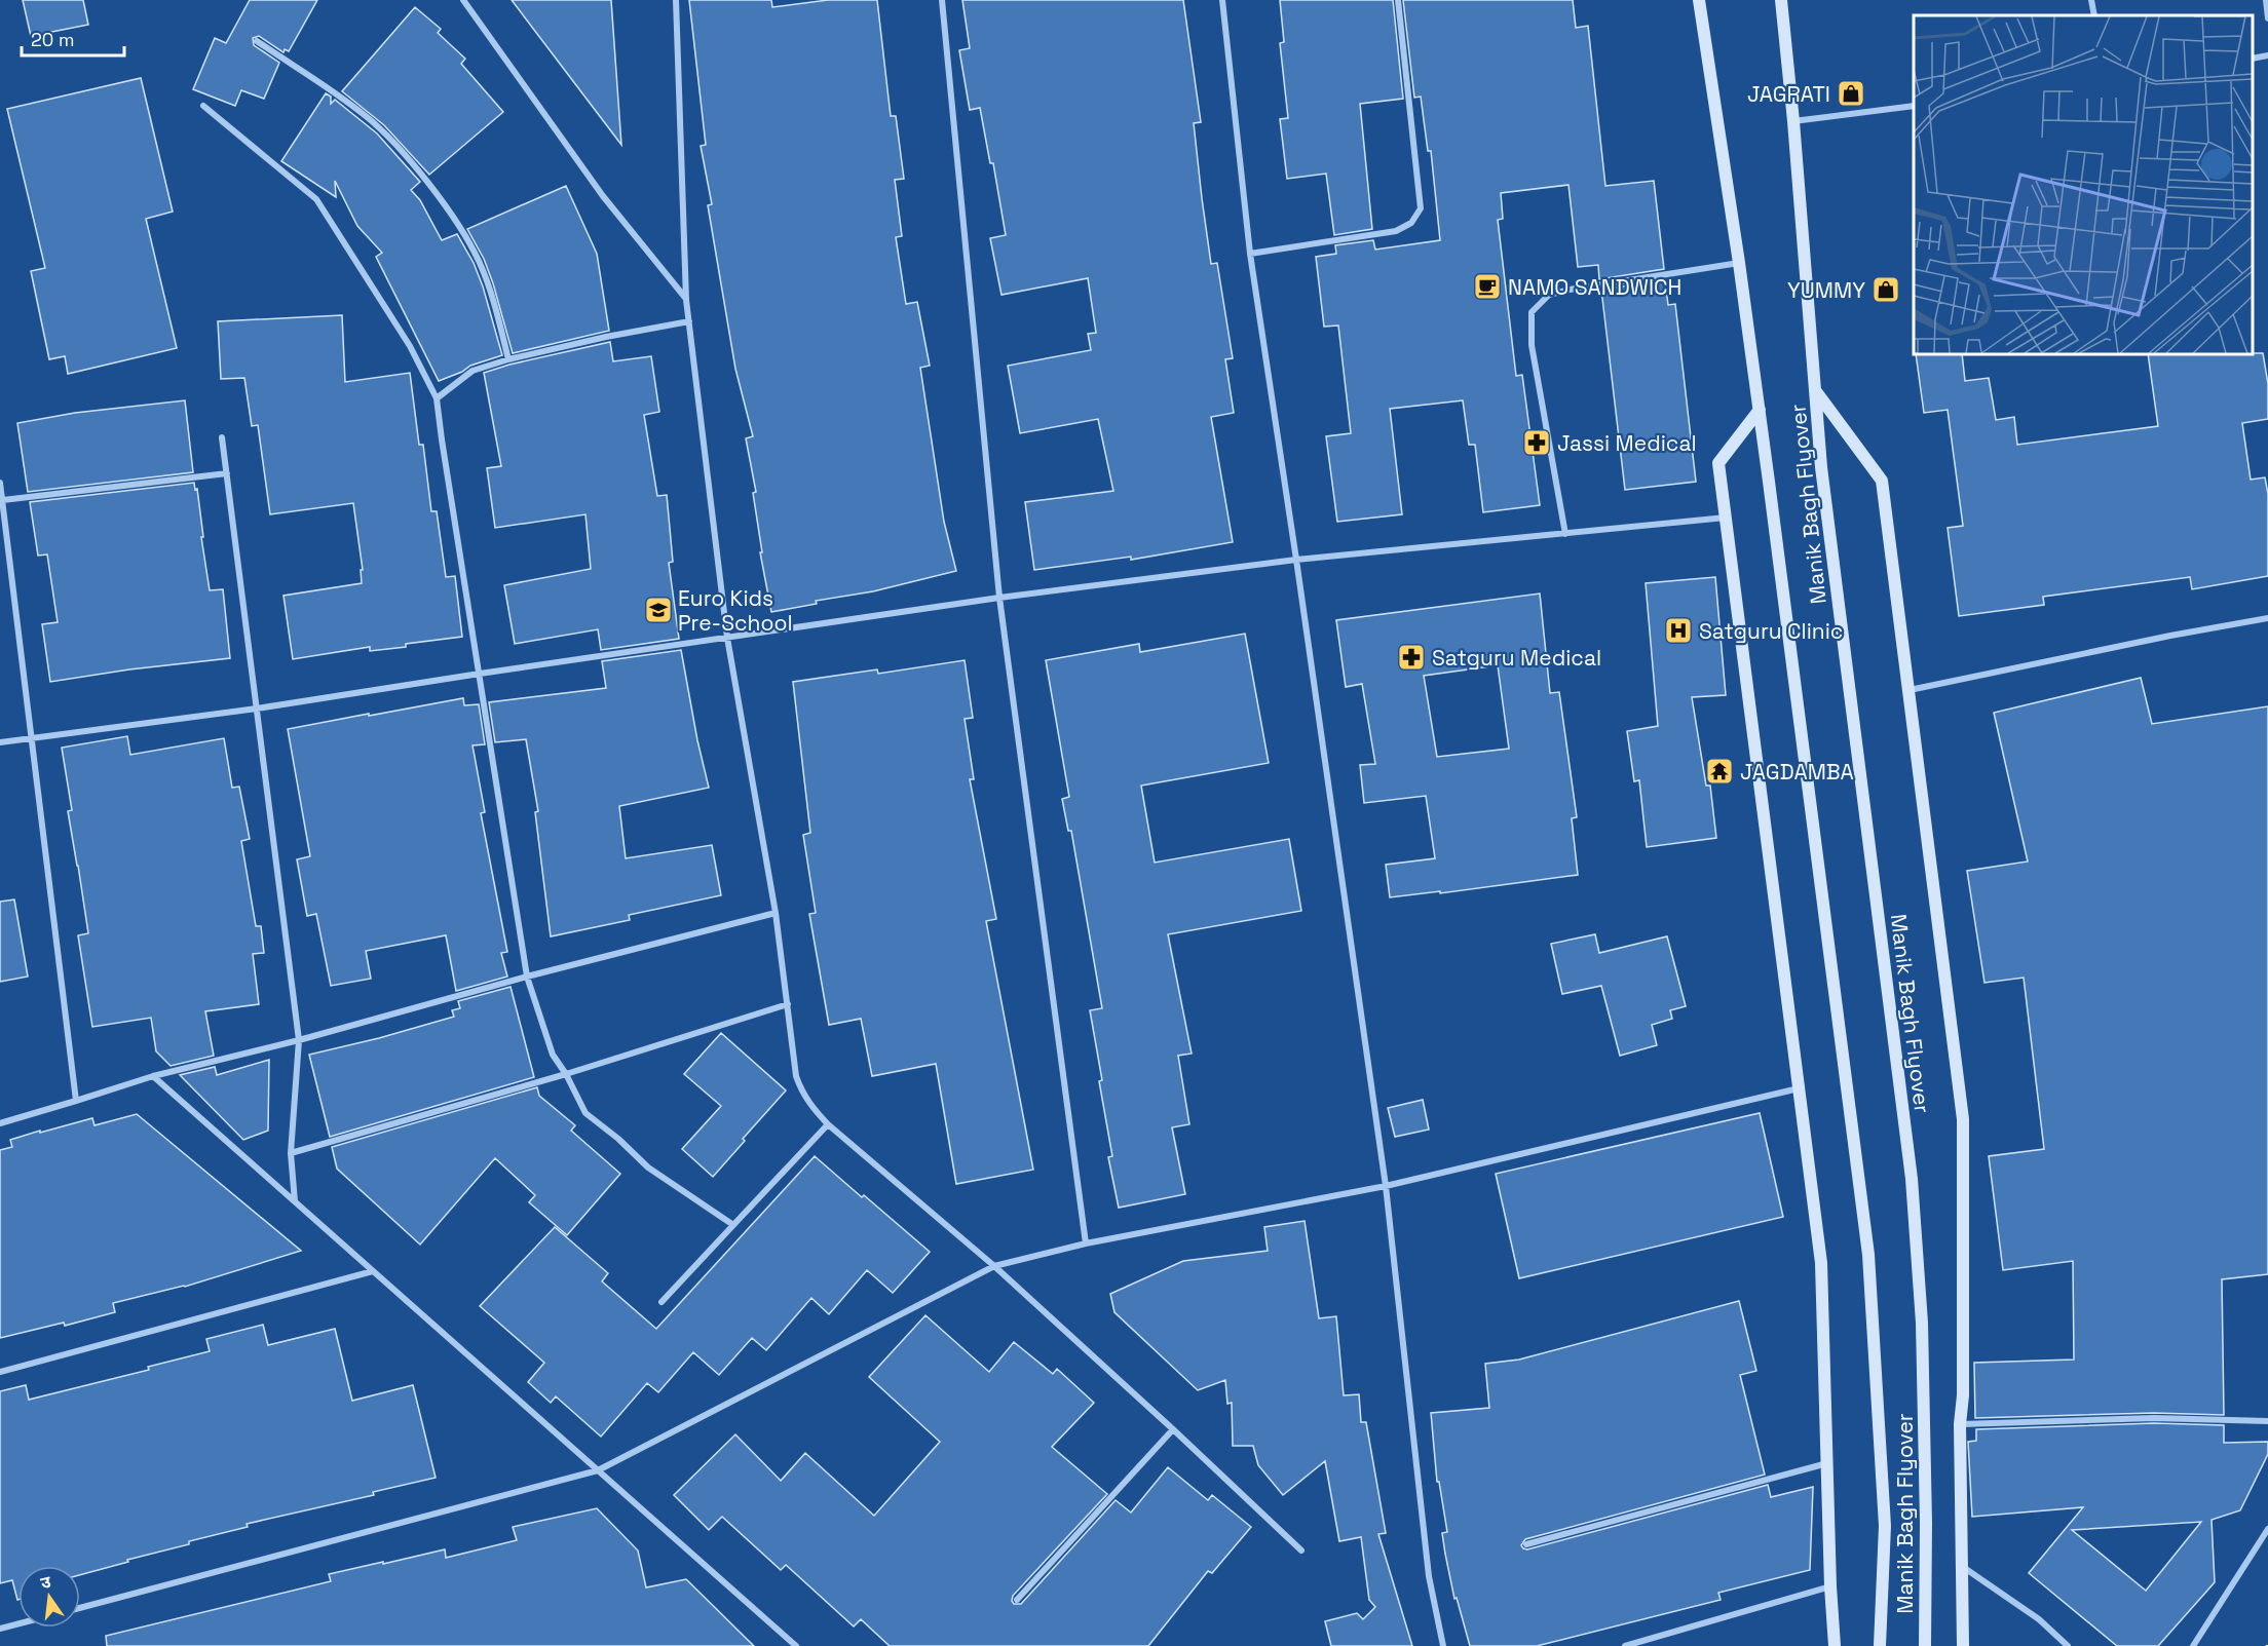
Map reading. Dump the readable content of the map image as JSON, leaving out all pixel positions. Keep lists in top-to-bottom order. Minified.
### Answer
{"streets":{"main road":["Manik Bagh Flyover"]},"places":{"shop":["JAGRATI","YUMMY"],"cafe":["NAMO SANDWICH"],"pharmacy":["Jassi Medical","Satguru Medical"],"school or university":["Euro Kids Pre-School"],"hospital":["Satguru Clinic"],"temple":["JAGDAMBA"]},"scale_bar":"20 m","north":"top"}
